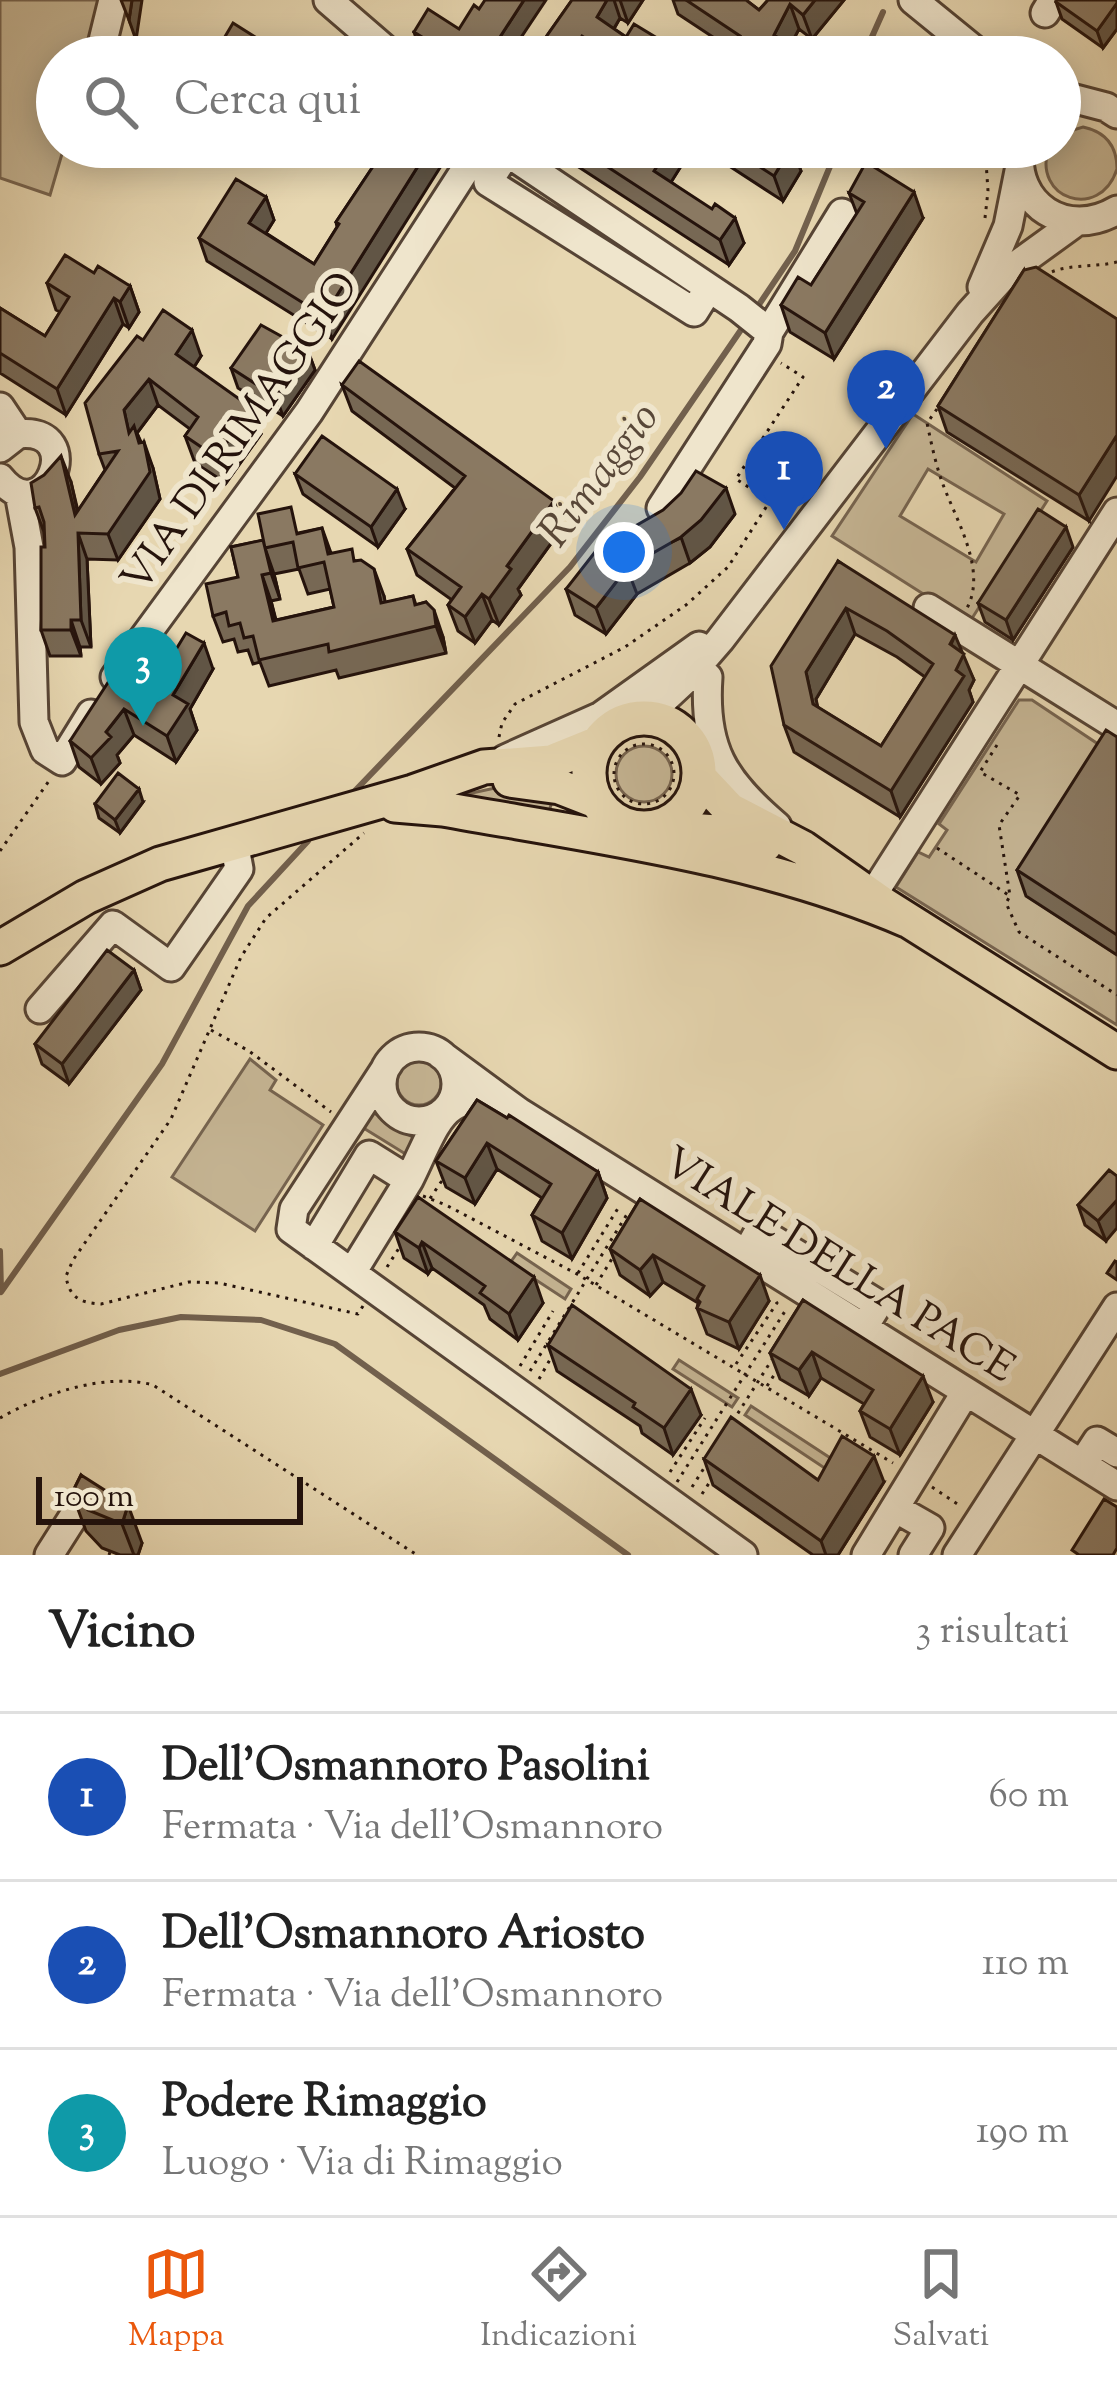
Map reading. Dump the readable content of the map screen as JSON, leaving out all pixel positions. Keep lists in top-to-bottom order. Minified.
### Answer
{"streets":{"street":["VIA DI RIMAGGIO","VIALE DELLA PACE"]},"water":["Rimaggio"],"scale_bar":"100 m","page":{"search":"Cerca qui","pins":["2","1","3"],"scale":"100 m","heading":["Vicino","3 risultati"],"list":[{"mark":"1","name":"Dell'Osmannoro Pasolini","note":"Fermata · Via dell'Osmannoro","value":"60 m"},{"mark":"2","name":"Dell'Osmannoro Ariosto","note":"Fermata · Via dell'Osmannoro","value":"110 m"},{"mark":"3","name":"Podere Rimaggio","note":"Luogo · Via di Rimaggio","value":"190 m"}],"nav":["Mappa","Indicazioni","Salvati"]}}
